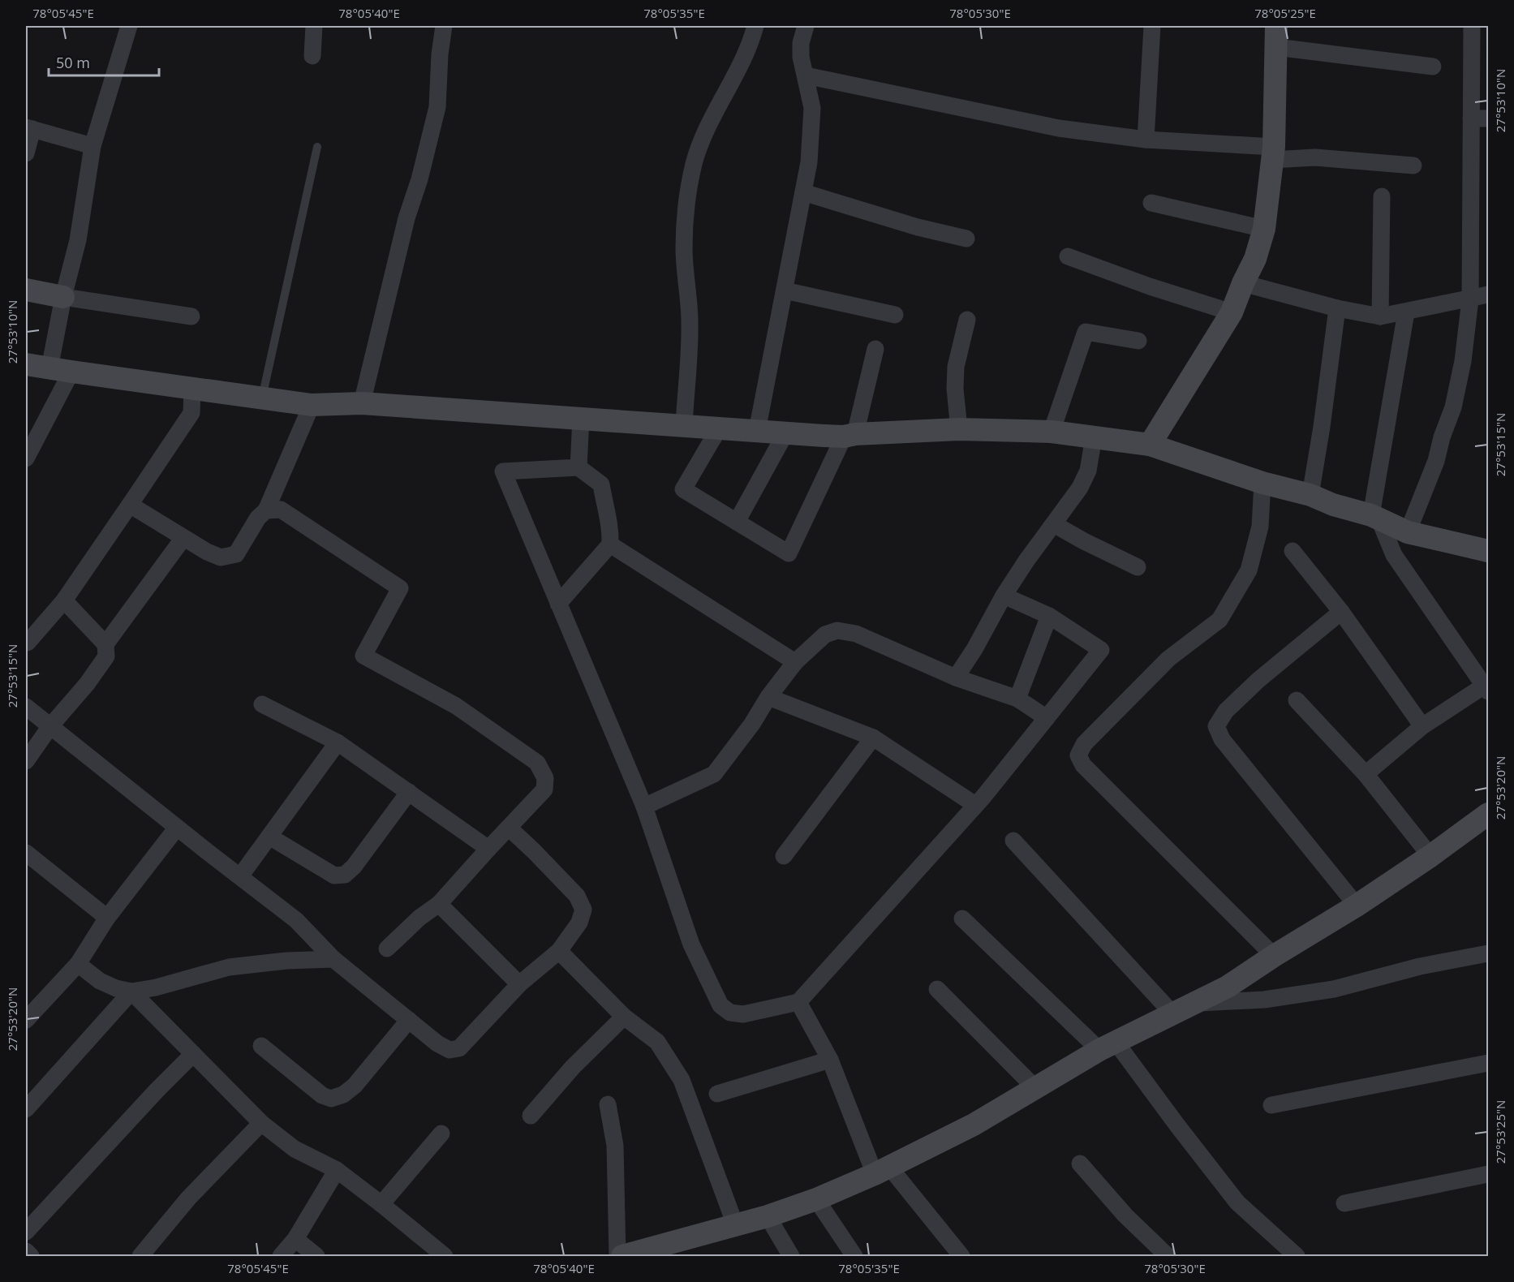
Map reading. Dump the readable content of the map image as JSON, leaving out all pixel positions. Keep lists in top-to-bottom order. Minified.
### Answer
{"scale_bar":"50 m","coordinates":["78°05'45\"E","78°05'40\"E","78°05'35\"E","78°05'30\"E","78°05'25\"E","27°53'10\"N","27°53'15\"N","27°53'20\"N","27°53'25\"N"]}
